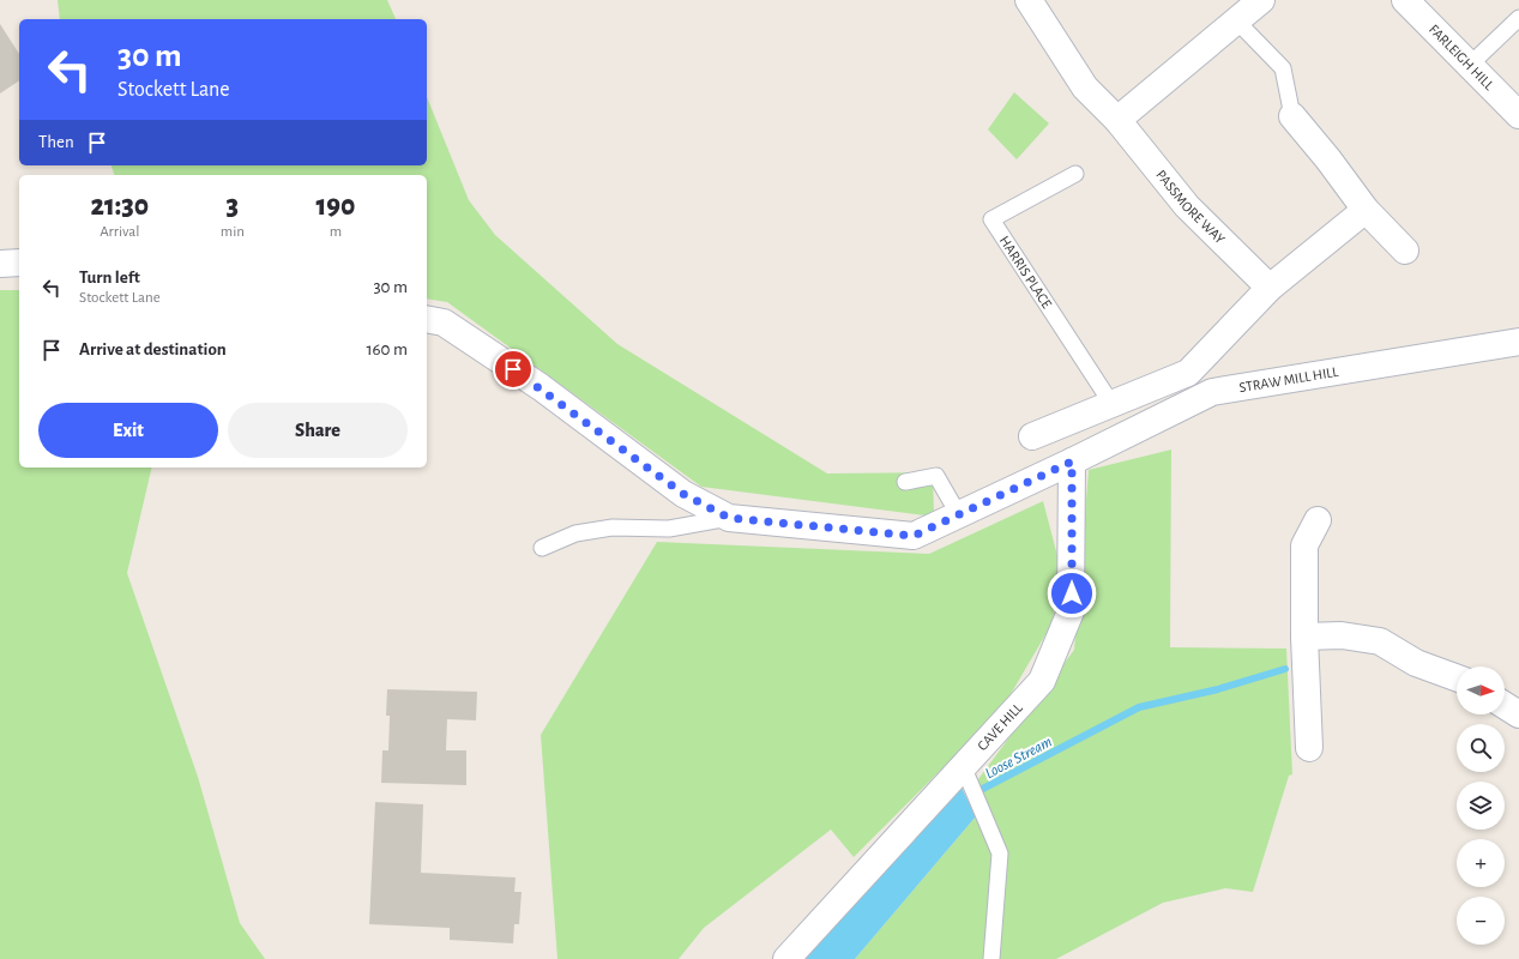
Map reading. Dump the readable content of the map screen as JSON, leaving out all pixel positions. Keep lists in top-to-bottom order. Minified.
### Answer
{"streets":{"street":["FARLEIGH HILL","PASSMORE WAY","STRAW MILL HILL","CAVE HILL"],"lane":["HARRIS PLACE"]},"crossings":[["STRAW MILL HILL","CAVE HILL"]],"water":["Loose Stream"],"north":"right","page":{"turn":["30 m","Stockett Lane"],"then":"Then","eta":["21:30","Arrival","3","min","190","m"],"list":[{"name":"Turn left","note":"Stockett Lane","value":"30 m"},{"name":"Arrive at destination","value":"160 m"}],"buttons":["Exit","Share"],"map_buttons":["+","−"]}}
